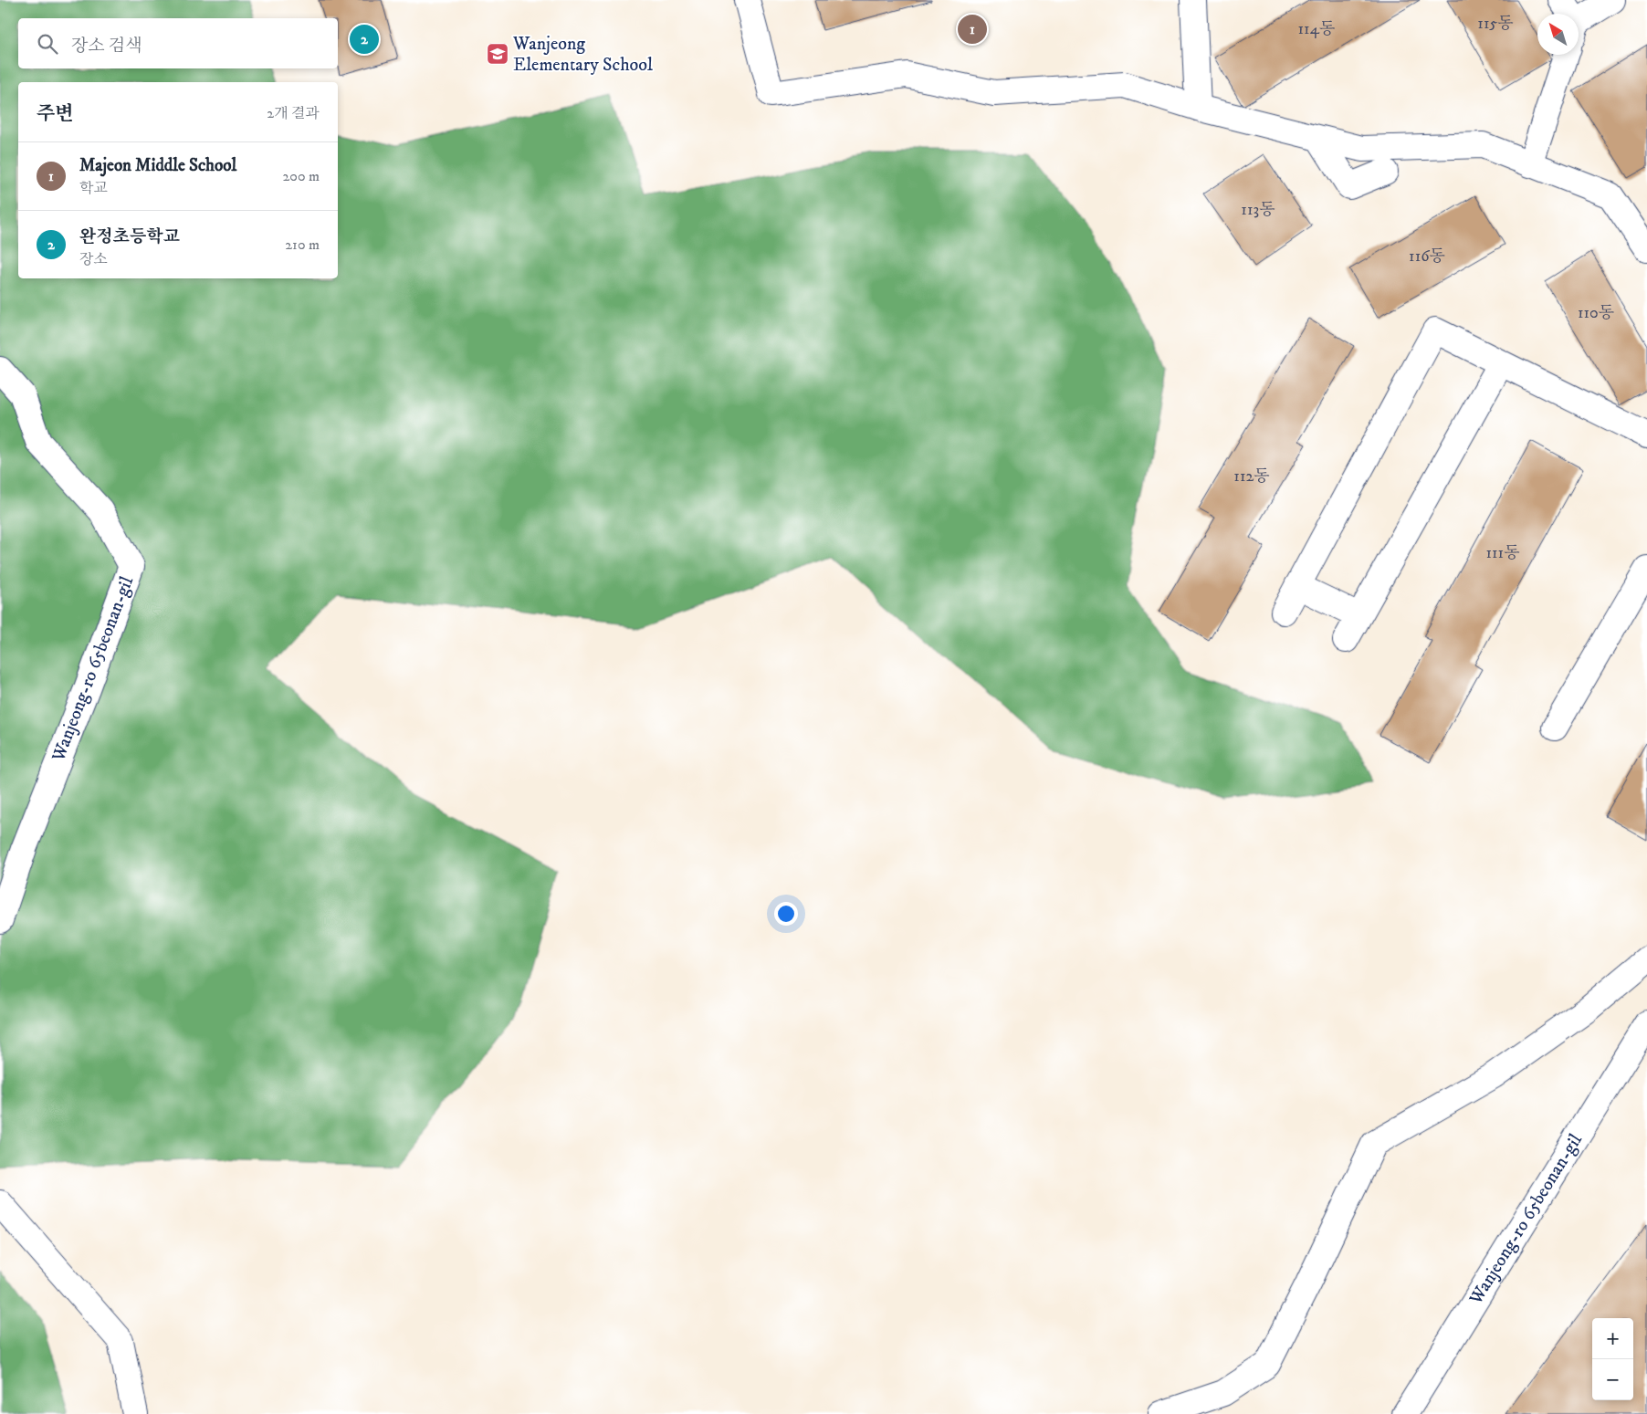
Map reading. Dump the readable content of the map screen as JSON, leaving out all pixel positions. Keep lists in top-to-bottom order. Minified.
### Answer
{"streets":{"street":["Wanjeong-ro 65beonan-gil"]},"places":{"school or university":["Wanjeong Elementary School"]},"house_numbers":["115동","114동","113동","116동","110동","112동","111동"],"north":"top left","page":{"pins":["1","2"],"search":"장소 검색","heading":["주변","2개 결과"],"list":[{"mark":"1","name":"Majeon Middle School","note":"학교","value":"200 m"},{"mark":"2","name":"완정초등학교","note":"장소","value":"210 m"}],"map_buttons":["+","−"]}}
